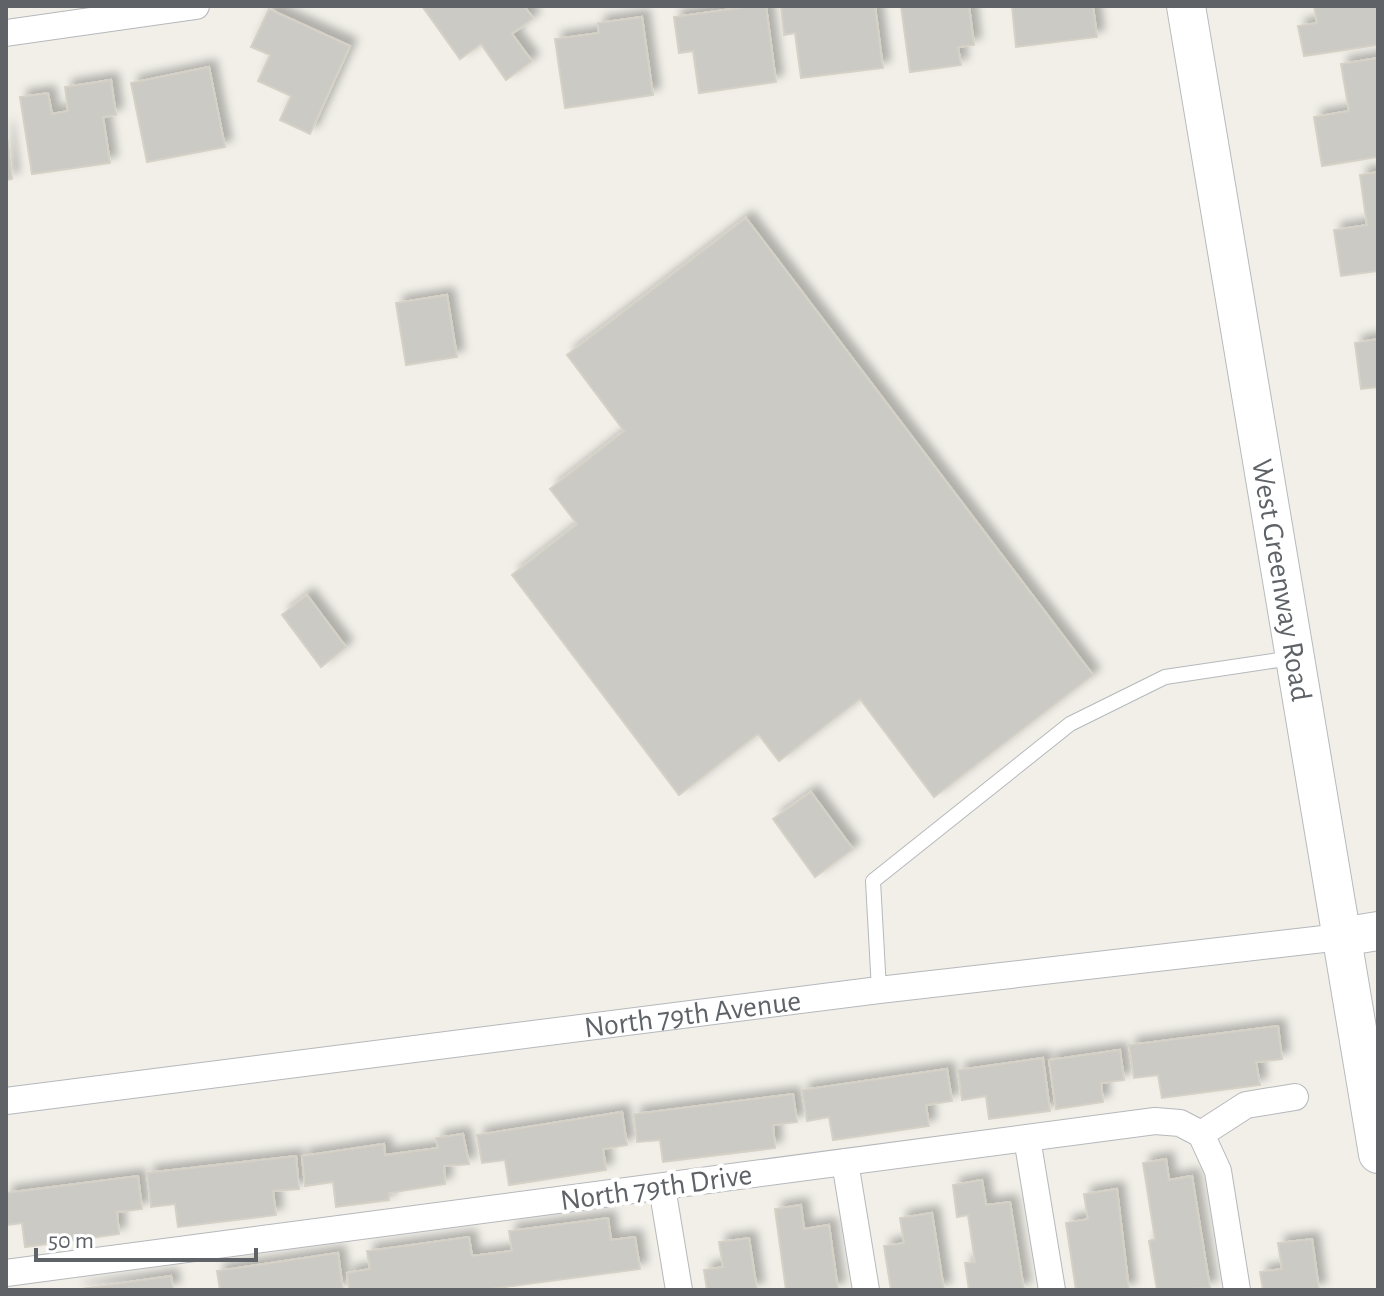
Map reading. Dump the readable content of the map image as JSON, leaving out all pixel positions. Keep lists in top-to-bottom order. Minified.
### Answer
{"streets":{"street":["West Greenway Road","North 79th Avenue","North 79th Drive"]},"crossings":[["West Greenway Road","North 79th Avenue"]],"scale_bar":"50 m"}
